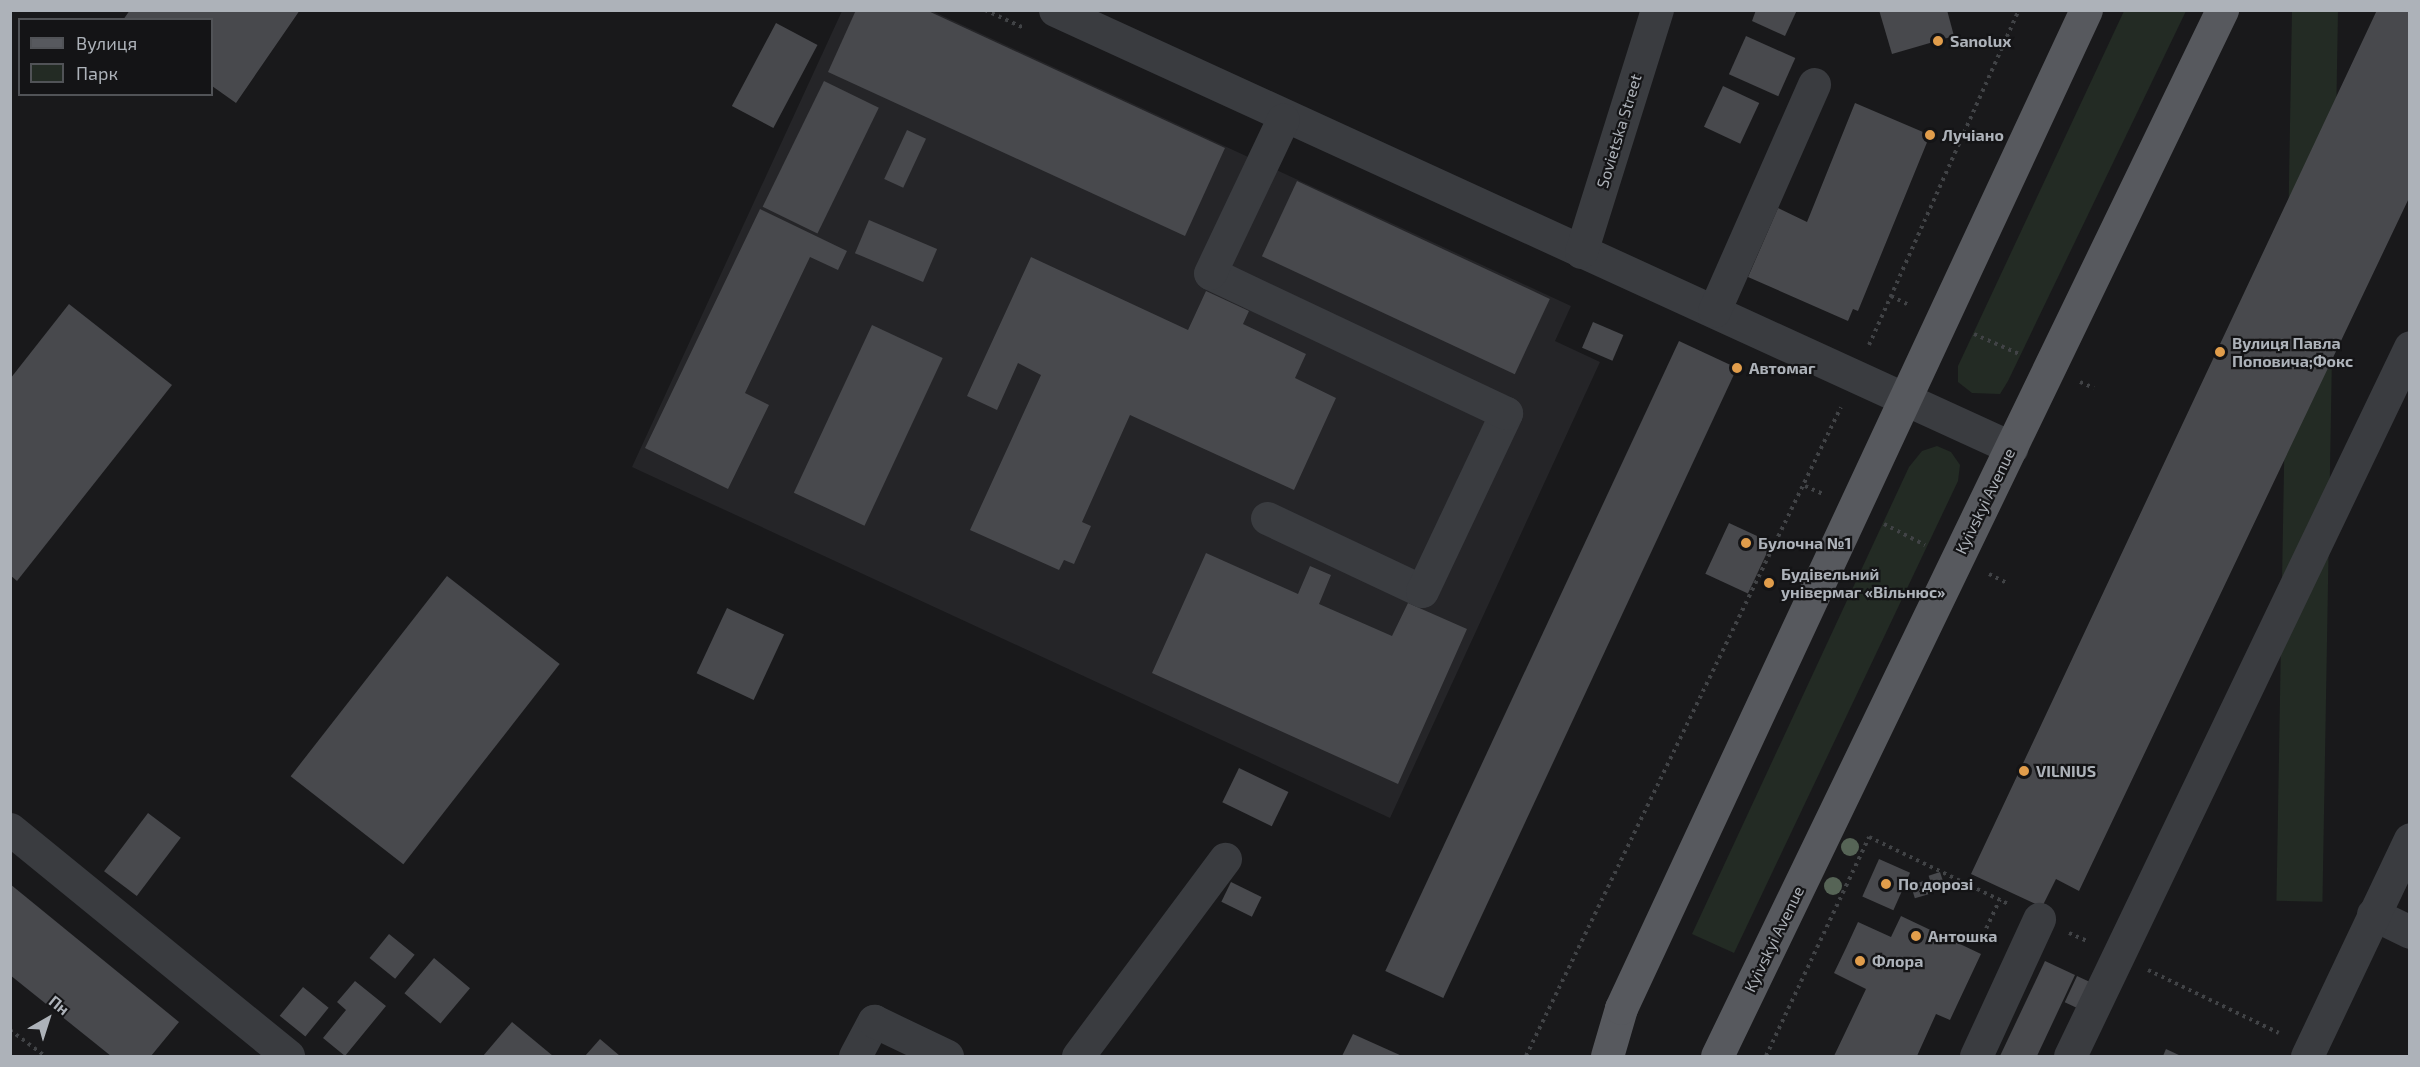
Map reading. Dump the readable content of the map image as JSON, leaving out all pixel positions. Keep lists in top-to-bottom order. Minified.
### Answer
{"streets":{"main road":["Kyivskyi Avenue"],"street":["Sovietska Street"]},"places":["Sanolux","Лучіано","Вулиця Павла Поповича;Фокс","Автомаг","Булочна №1","Будівельний універмаг «Вільнюс»","VILNIUS","По дорозі","Антошка","Флора"],"legend":["Вулиця","Парк"],"north":"top right"}
